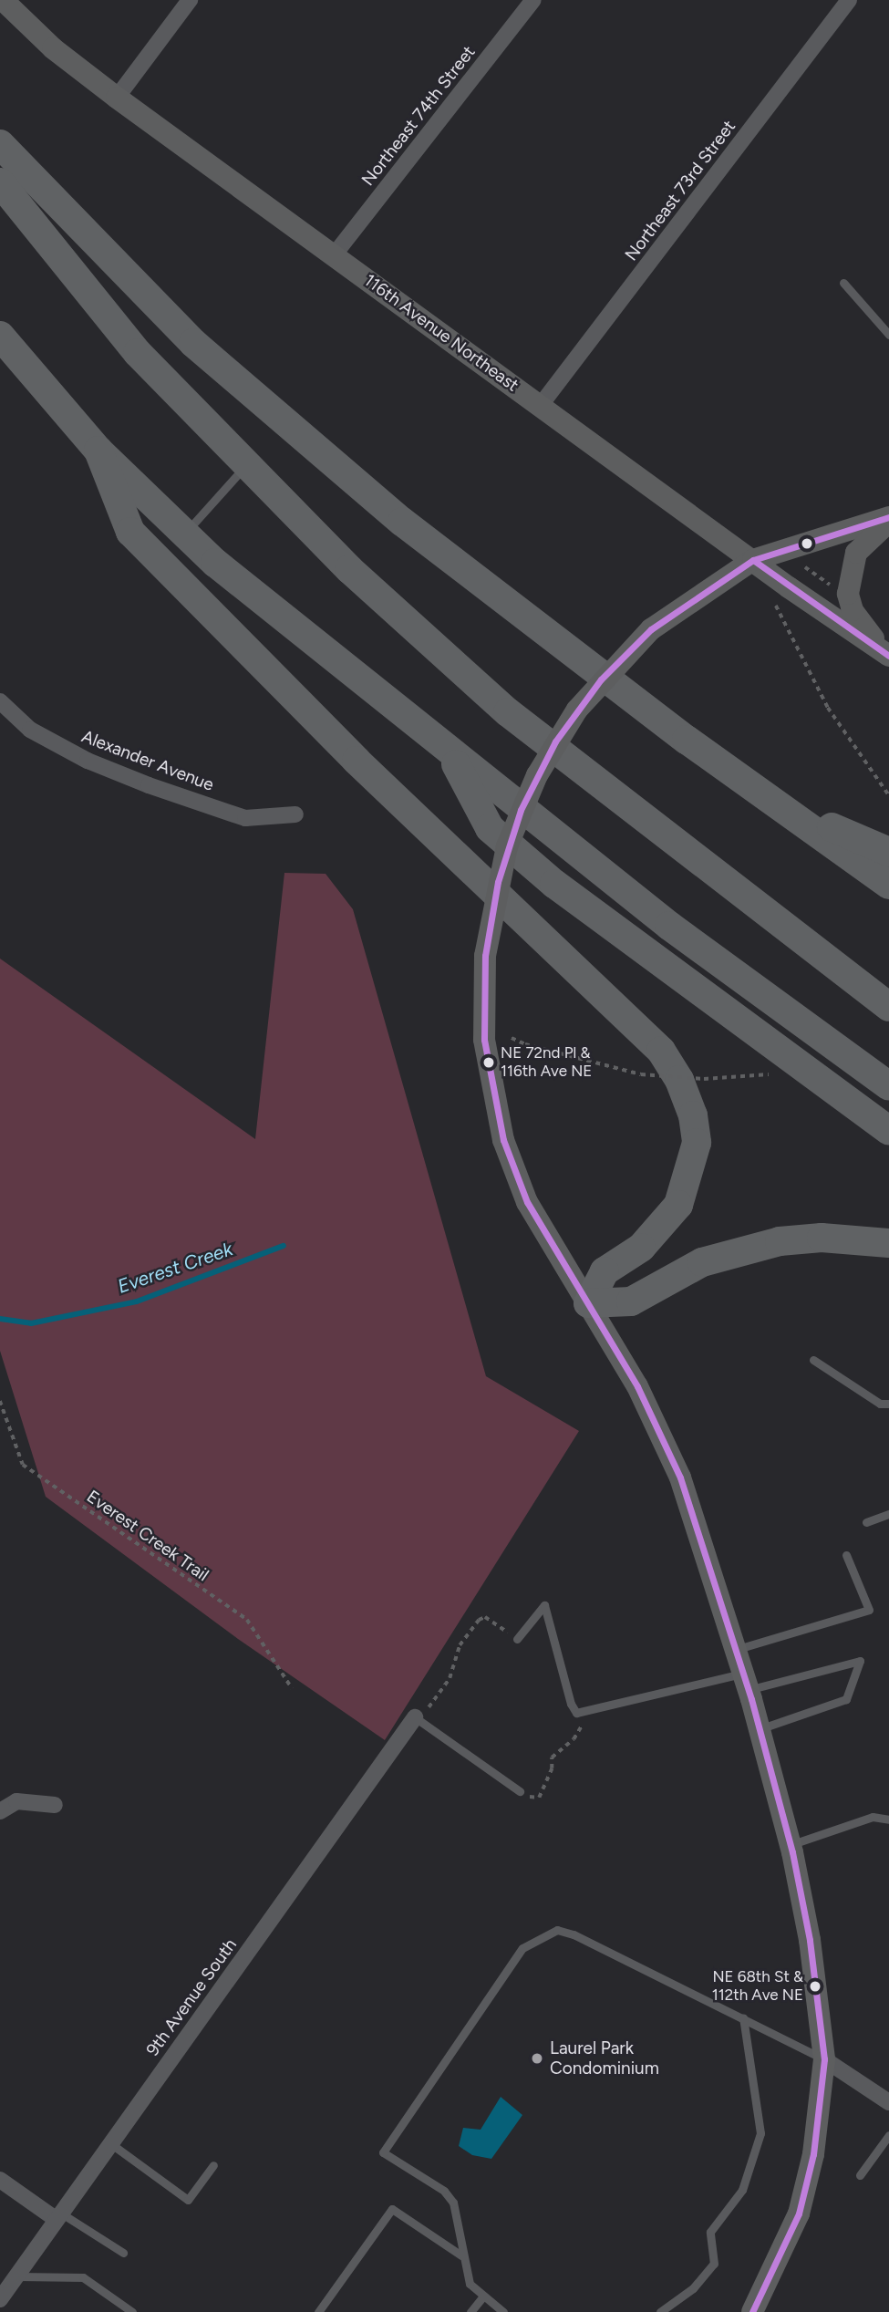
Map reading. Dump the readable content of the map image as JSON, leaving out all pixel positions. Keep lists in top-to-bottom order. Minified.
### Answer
{"streets":{"main road":["116th Avenue Northeast"],"street":["Northeast 74th Street","Northeast 73rd Street","Alexander Avenue","9th Avenue South"],"path":["Everest Creek Trail"]},"crossings":[["Northeast 74th Street","116th Avenue Northeast"],["Northeast 73rd Street","116th Avenue Northeast"]],"water":["Everest Creek"],"places":["NE 72nd Pl & 116th Ave NE","NE 68th St & 112th Ave NE","Laurel Park Condominium"]}
